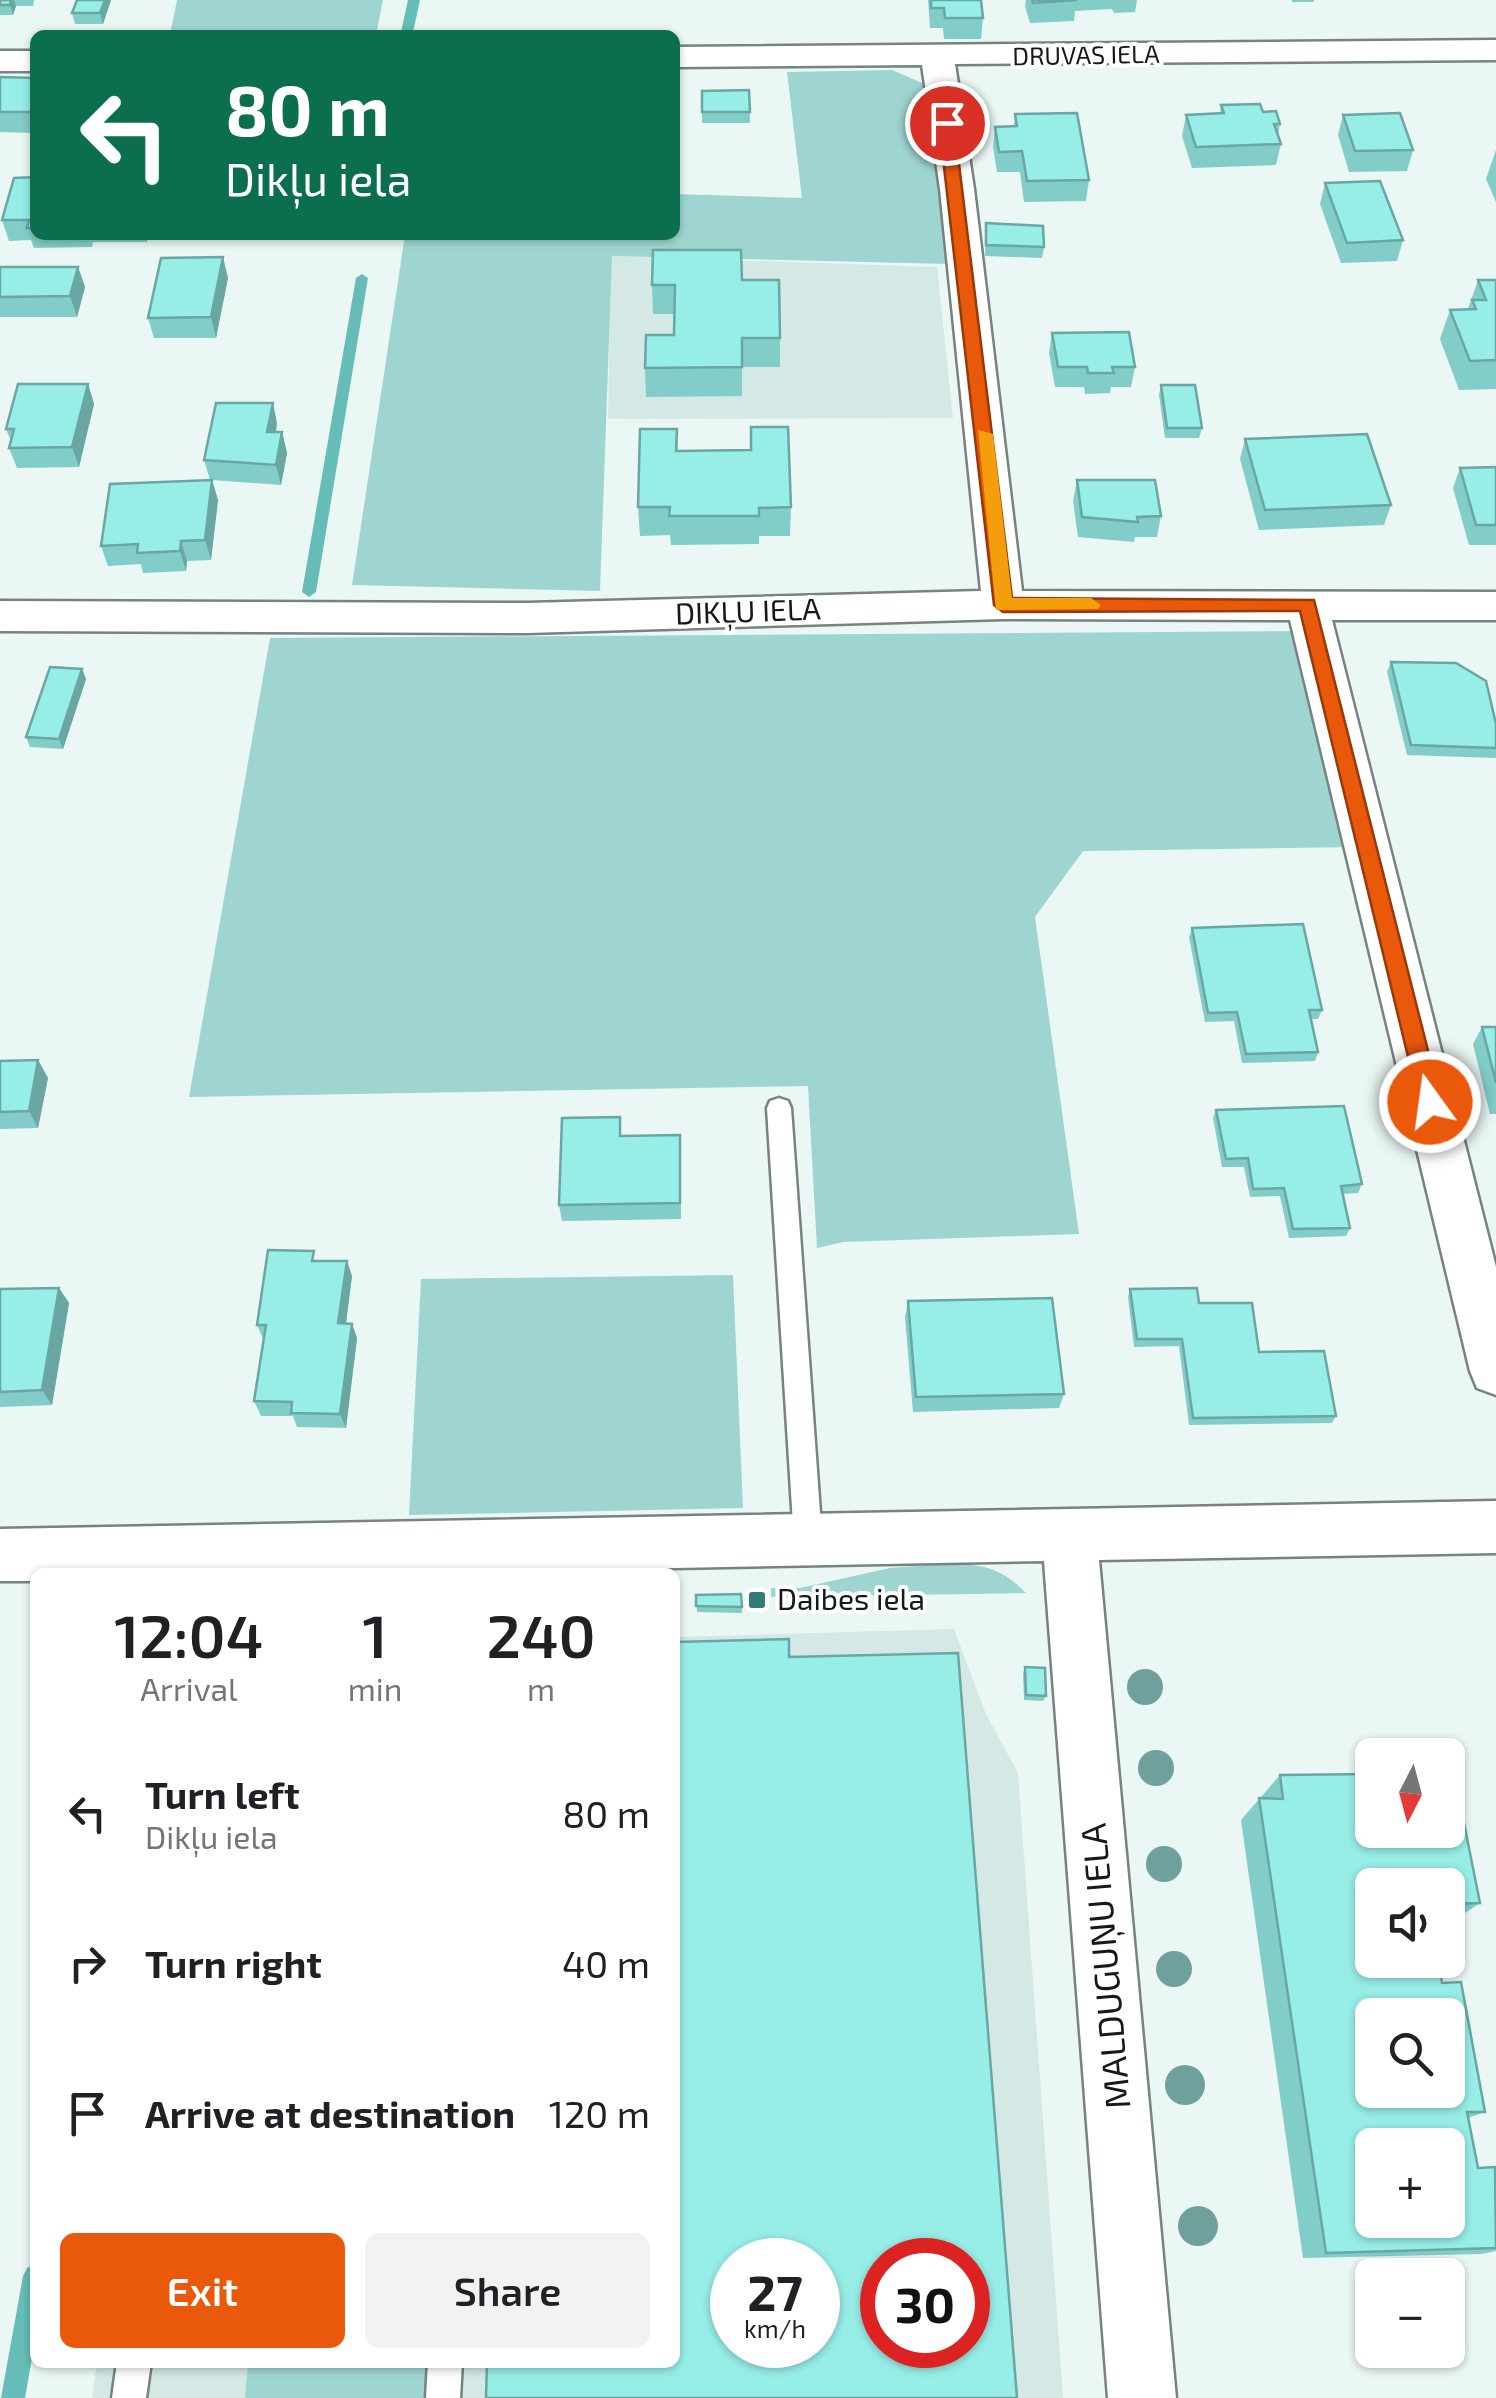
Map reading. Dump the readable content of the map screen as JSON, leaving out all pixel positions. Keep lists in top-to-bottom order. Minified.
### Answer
{"streets":{"street":["DRUVAS IELA","DIKĻU IELA","MALDUGUŅU IELA"]},"places":{"transit":["Daibes iela"]},"north":"bottom","page":{"turn":["80 m","Dikļu iela"],"eta":["12:04","Arrival","1","min","240","m"],"map_buttons":["+","−"],"list":[{"name":"Turn left","note":"Dikļu iela","value":"80 m"},{"name":"Turn right","value":"40 m"},{"name":"Arrive at destination","value":"120 m"}],"buttons":["Exit","Share"],"speed":"27 km/h","limit":"30"}}
